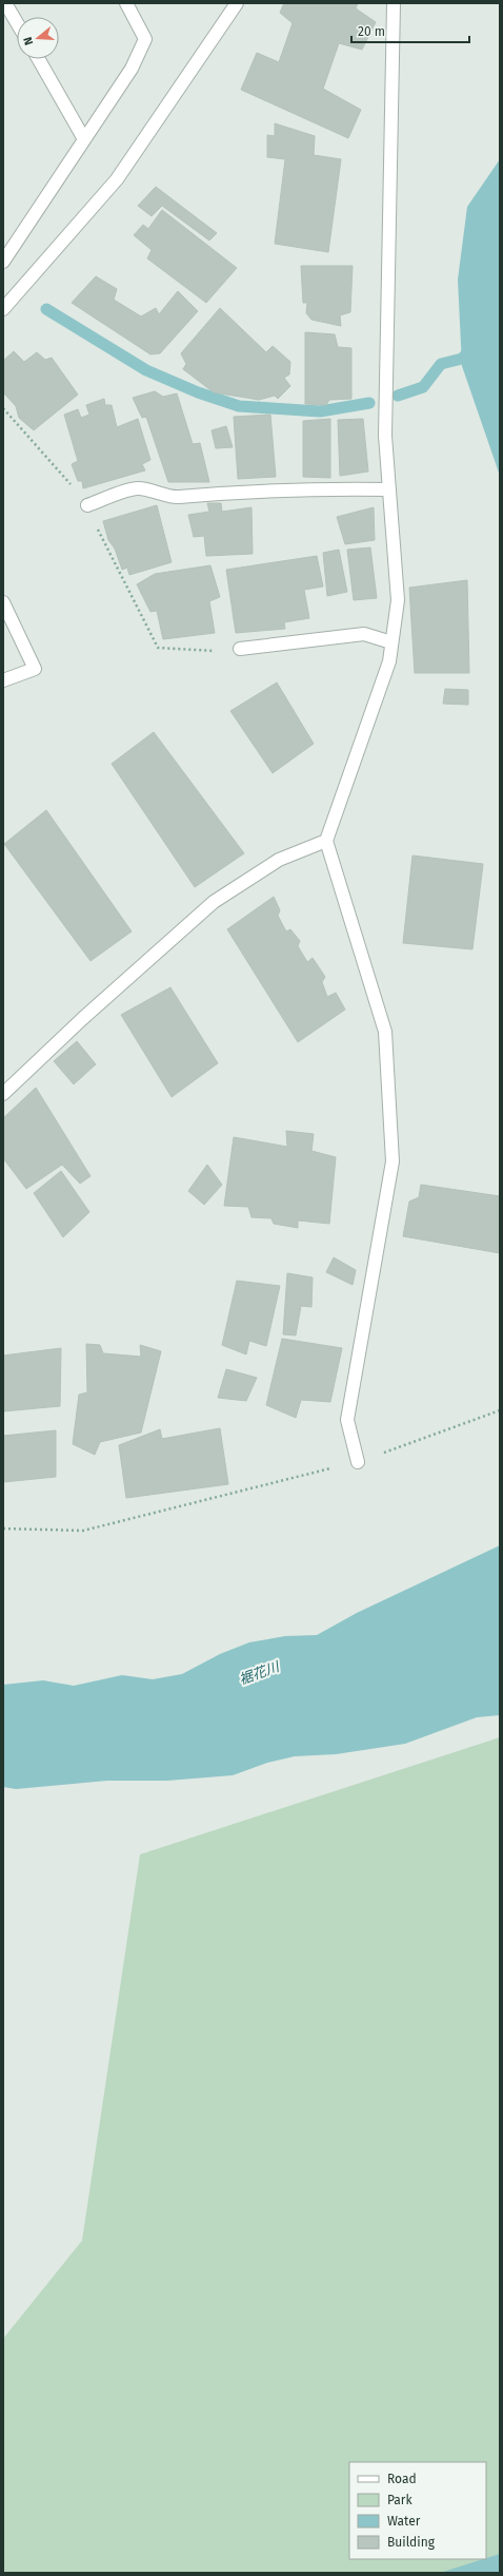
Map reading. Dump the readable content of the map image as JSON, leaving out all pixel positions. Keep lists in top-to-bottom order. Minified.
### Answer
{"water":["裾花川"],"legend":["Road","Park","Water","Building"],"scale_bar":"20 m","north":"left"}
